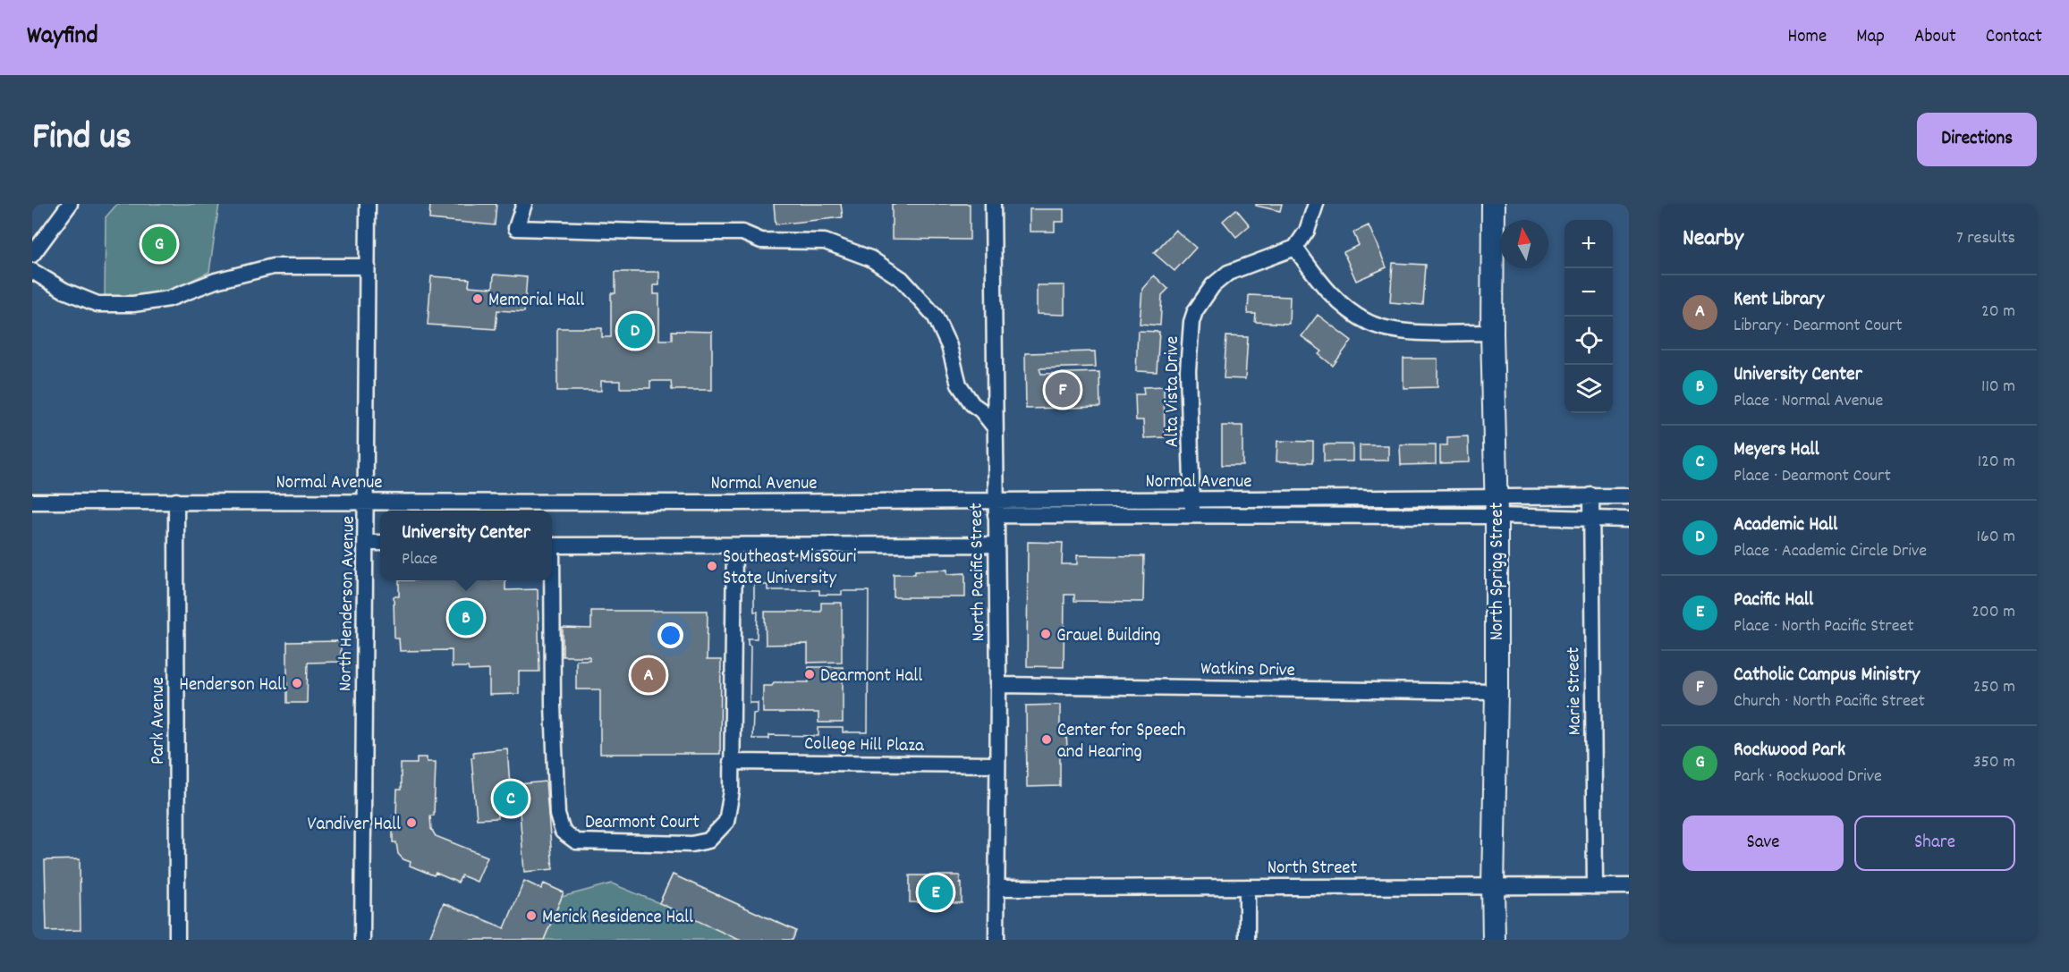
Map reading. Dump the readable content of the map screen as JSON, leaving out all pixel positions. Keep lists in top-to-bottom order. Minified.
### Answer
{"streets":{"main road":["North Sprigg Street"],"street":["Alta Vista Drive","Normal Avenue","North Pacific Street","North Henderson Avenue","Watkins Drive","Marie Street","Park Avenue","College Hill Plaza","Dearmont Court","North Street"]},"crossings":[["Alta Vista Drive","Normal Avenue"],["Normal Avenue","North Sprigg Street"],["Normal Avenue","North Pacific Street"],["Normal Avenue","North Henderson Avenue"],["Normal Avenue","Park Avenue"],["North Sprigg Street","Watkins Drive"],["North Sprigg Street","North Street"],["North Pacific Street","Watkins Drive"],["North Pacific Street","College Hill Plaza"],["North Pacific Street","North Street"],["Marie Street","North Street"],["College Hill Plaza","Dearmont Court"]],"places":["Memorial Hall","Southeast Missouri State University","Grauel Building","Dearmont Hall","Henderson Hall","Center for Speech and Hearing","Vandiver Hall","Merick Residence Hall"],"north":"top","page":{"header":"Wayfind","nav":["Home","Map","About","Contact"],"title":"Find us","buttons":["Directions",["Save","Share"]],"heading":["Nearby","7 results"],"map_buttons":["+","−"],"pins":["G","D","F","B","A","C","E"],"list":[{"mark":"A","name":"Kent Library","note":"Library · Dearmont Court","value":"20 m"},{"mark":"B","name":"University Center","note":"Place · Normal Avenue","value":"110 m"},{"mark":"C","name":"Meyers Hall","note":"Place · Dearmont Court","value":"120 m"},{"mark":"D","name":"Academic Hall","note":"Place · Academic Circle Drive","value":"160 m"},{"mark":"E","name":"Pacific Hall","note":"Place · North Pacific Street","value":"200 m"},{"mark":"F","name":"Catholic Campus Ministry","note":"Church · North Pacific Street","value":"250 m"},{"mark":"G","name":"Rockwood Park","note":"Park · Rockwood Drive","value":"350 m"}],"popup":["University Center","Place"]}}
